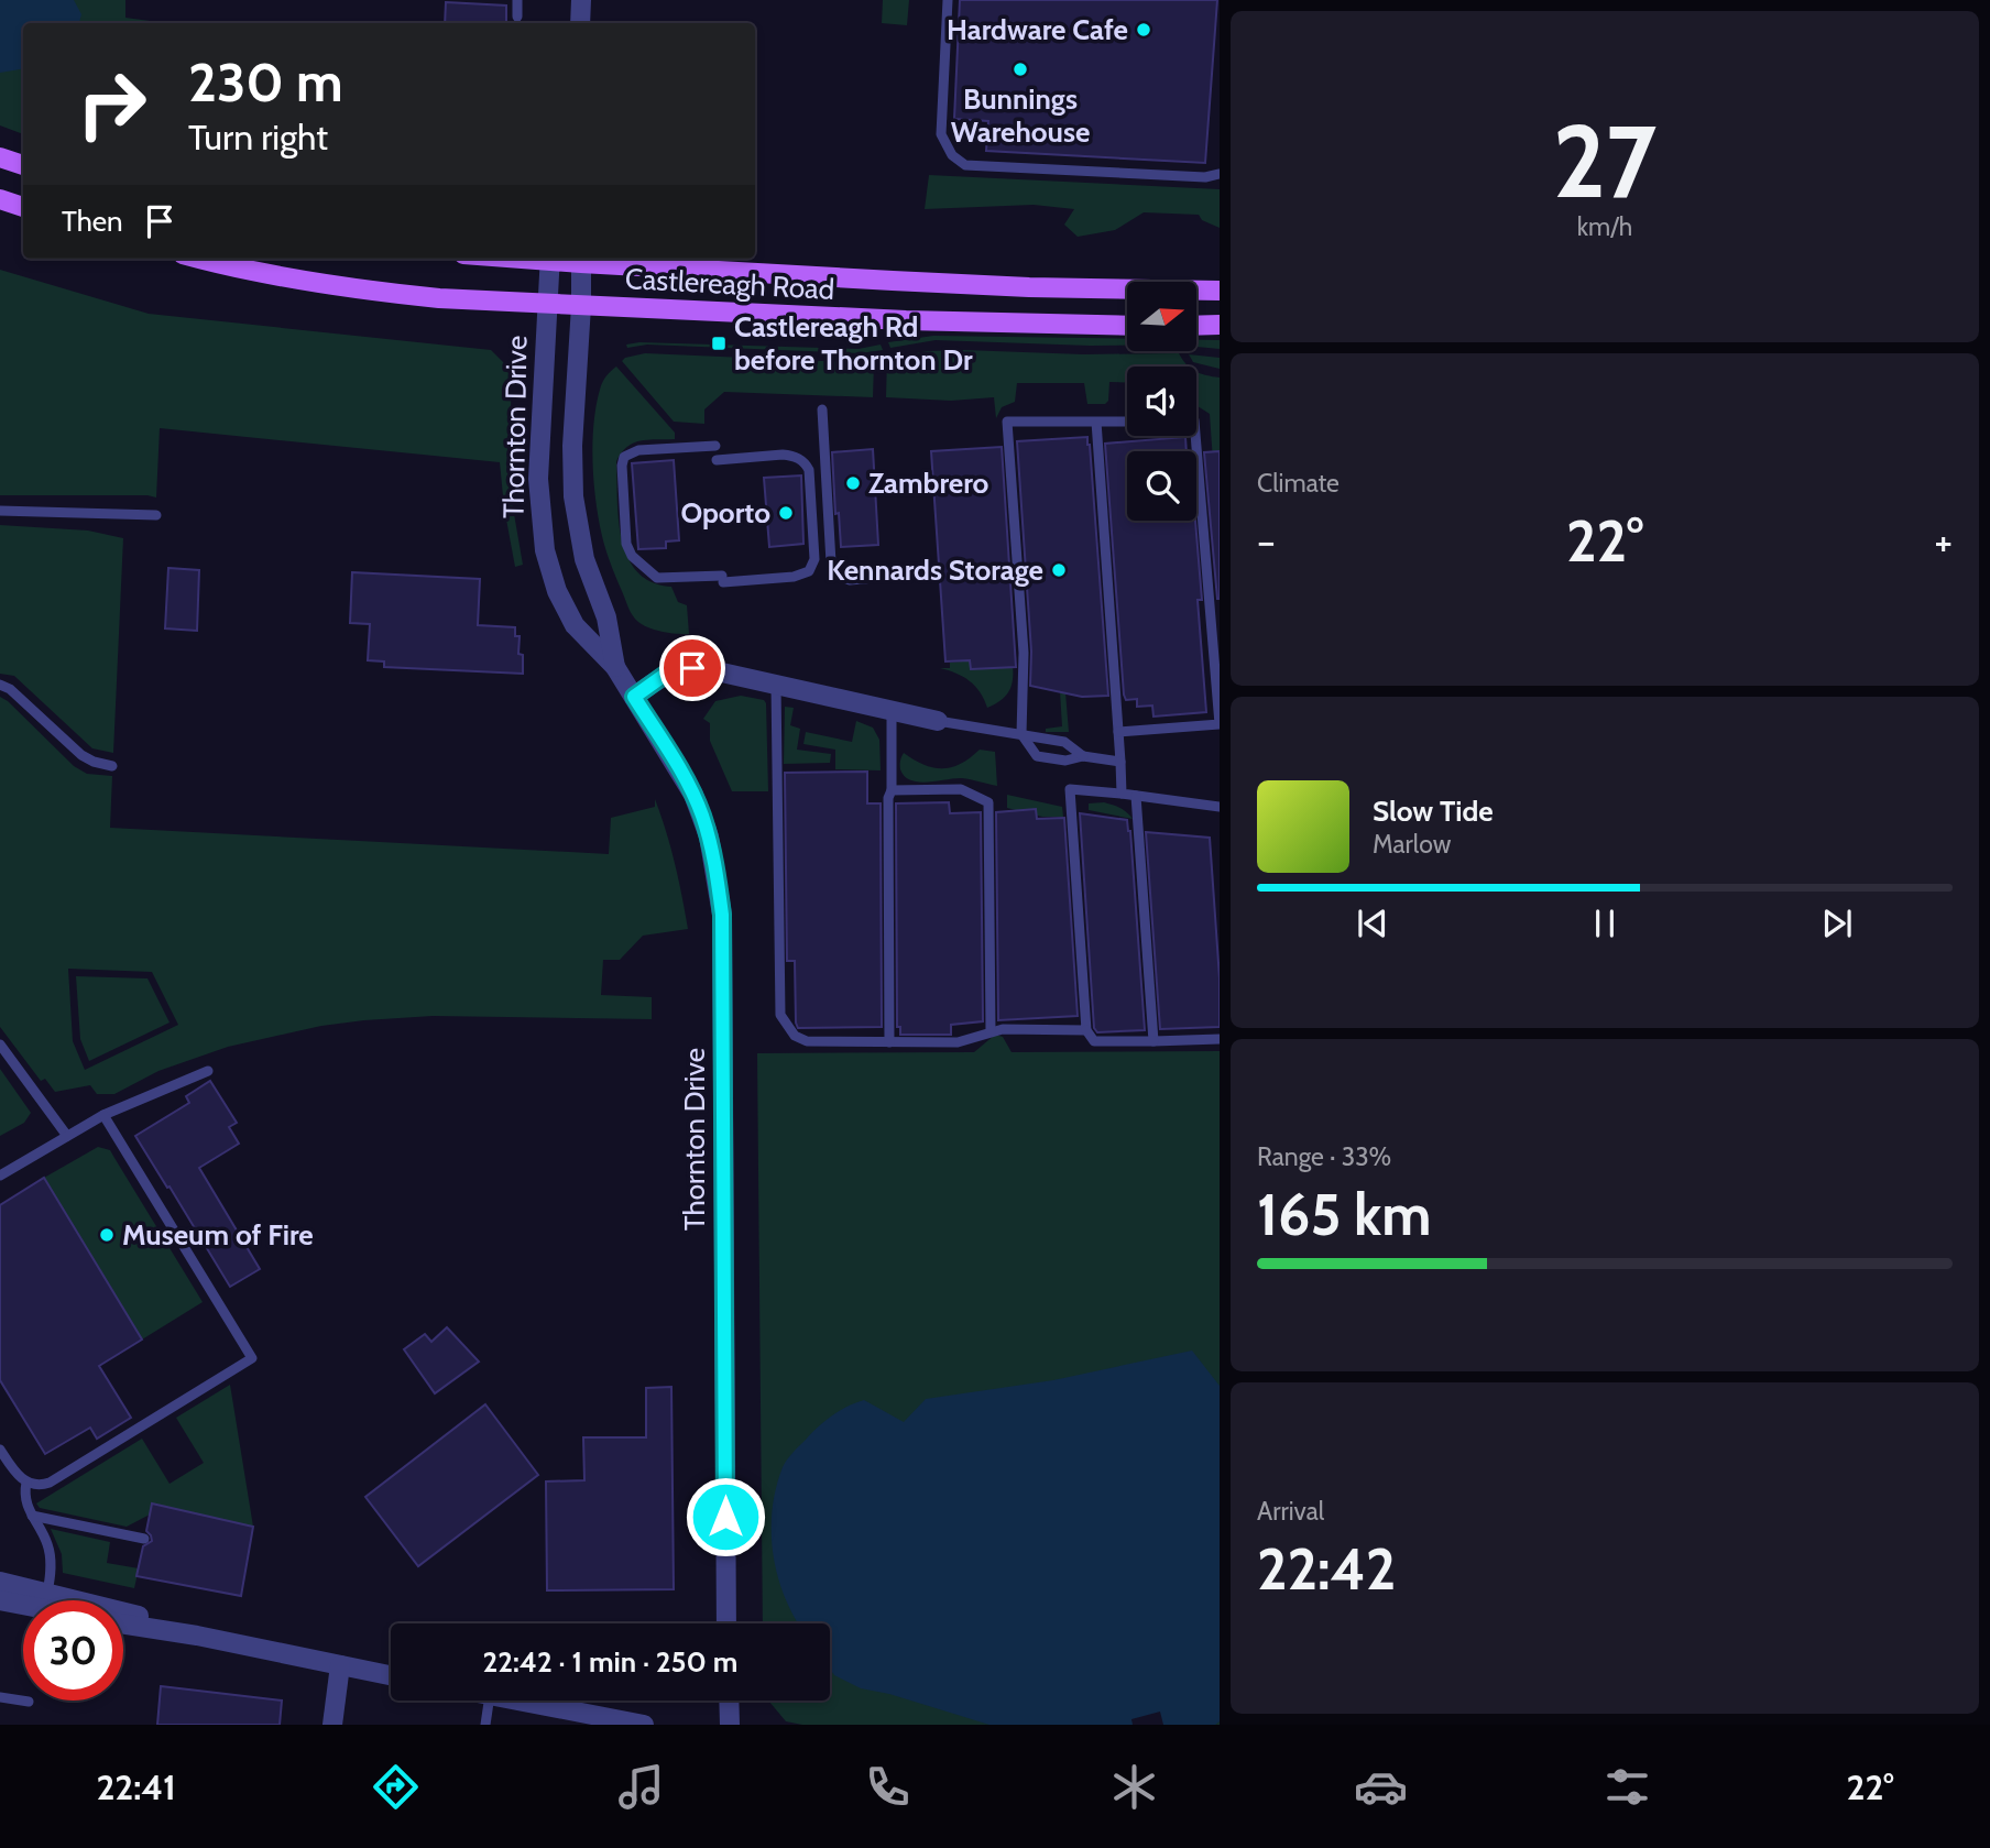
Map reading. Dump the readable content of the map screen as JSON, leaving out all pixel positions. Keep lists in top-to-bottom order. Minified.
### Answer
{"streets":{"main road":["Castlereagh Road"],"street":["Thornton Drive"]},"crossings":[["Castlereagh Road","Thornton Drive"]],"places":{"other":["Hardware Cafe","Bunnings Warehouse","Zambrero","Oporto","Kennards Storage","Museum of Fire"],"transit":["Castlereagh Rd before Thornton Dr"]},"north":"right","page":{"tile":[["27","km/h"],"Climate",["Range · 33%","165 km"],["Arrival","22:42"]],"turn":["230 m","Turn right"],"then":"Then","heat":["−","22°","+"],"song":["Slow Tide","Marlow"],"limit":"30","trip":"22:42 · 1 min · 250 m","tabs":["22:41","22°"]}}
